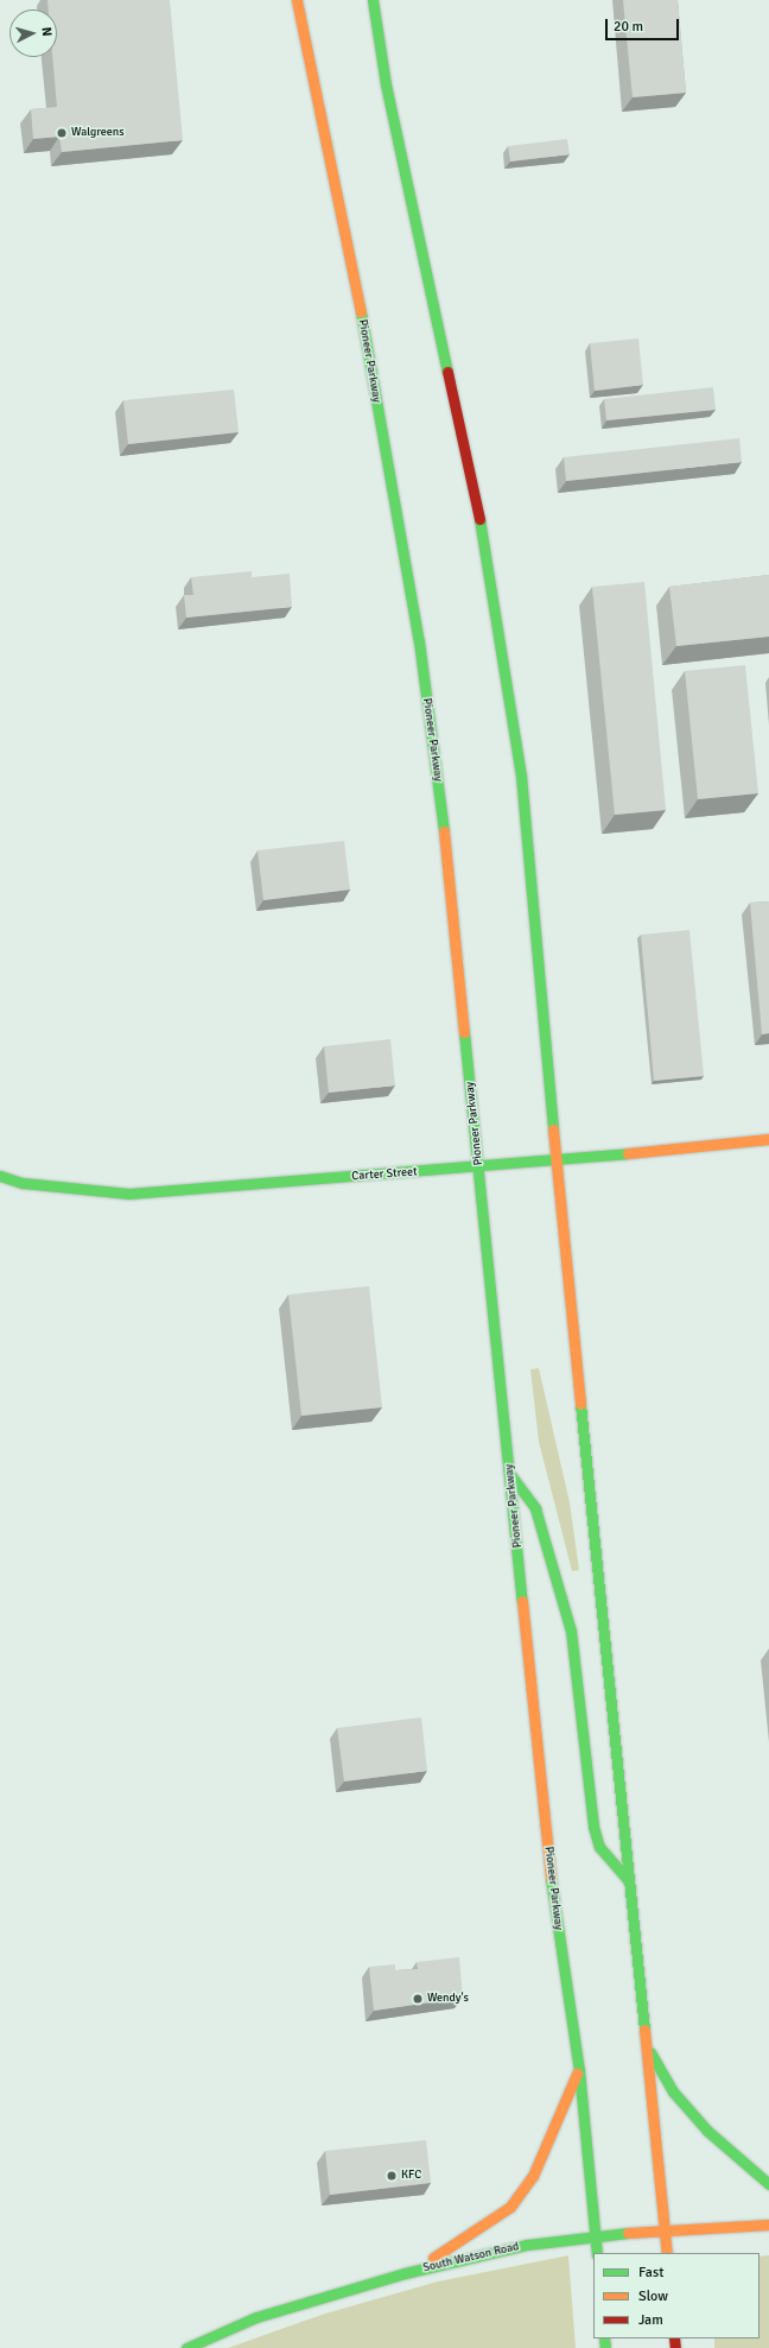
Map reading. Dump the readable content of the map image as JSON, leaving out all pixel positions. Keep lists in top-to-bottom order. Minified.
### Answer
{"streets":{"main road":["Pioneer Parkway","Carter Street","South Watson Road"]},"crossings":[["Pioneer Parkway","Carter Street"],["Pioneer Parkway","South Watson Road"]],"places":["Walgreens","Wendy's","KFC"],"legend":["Fast","Slow","Jam"],"scale_bar":"20 m","north":"right"}
